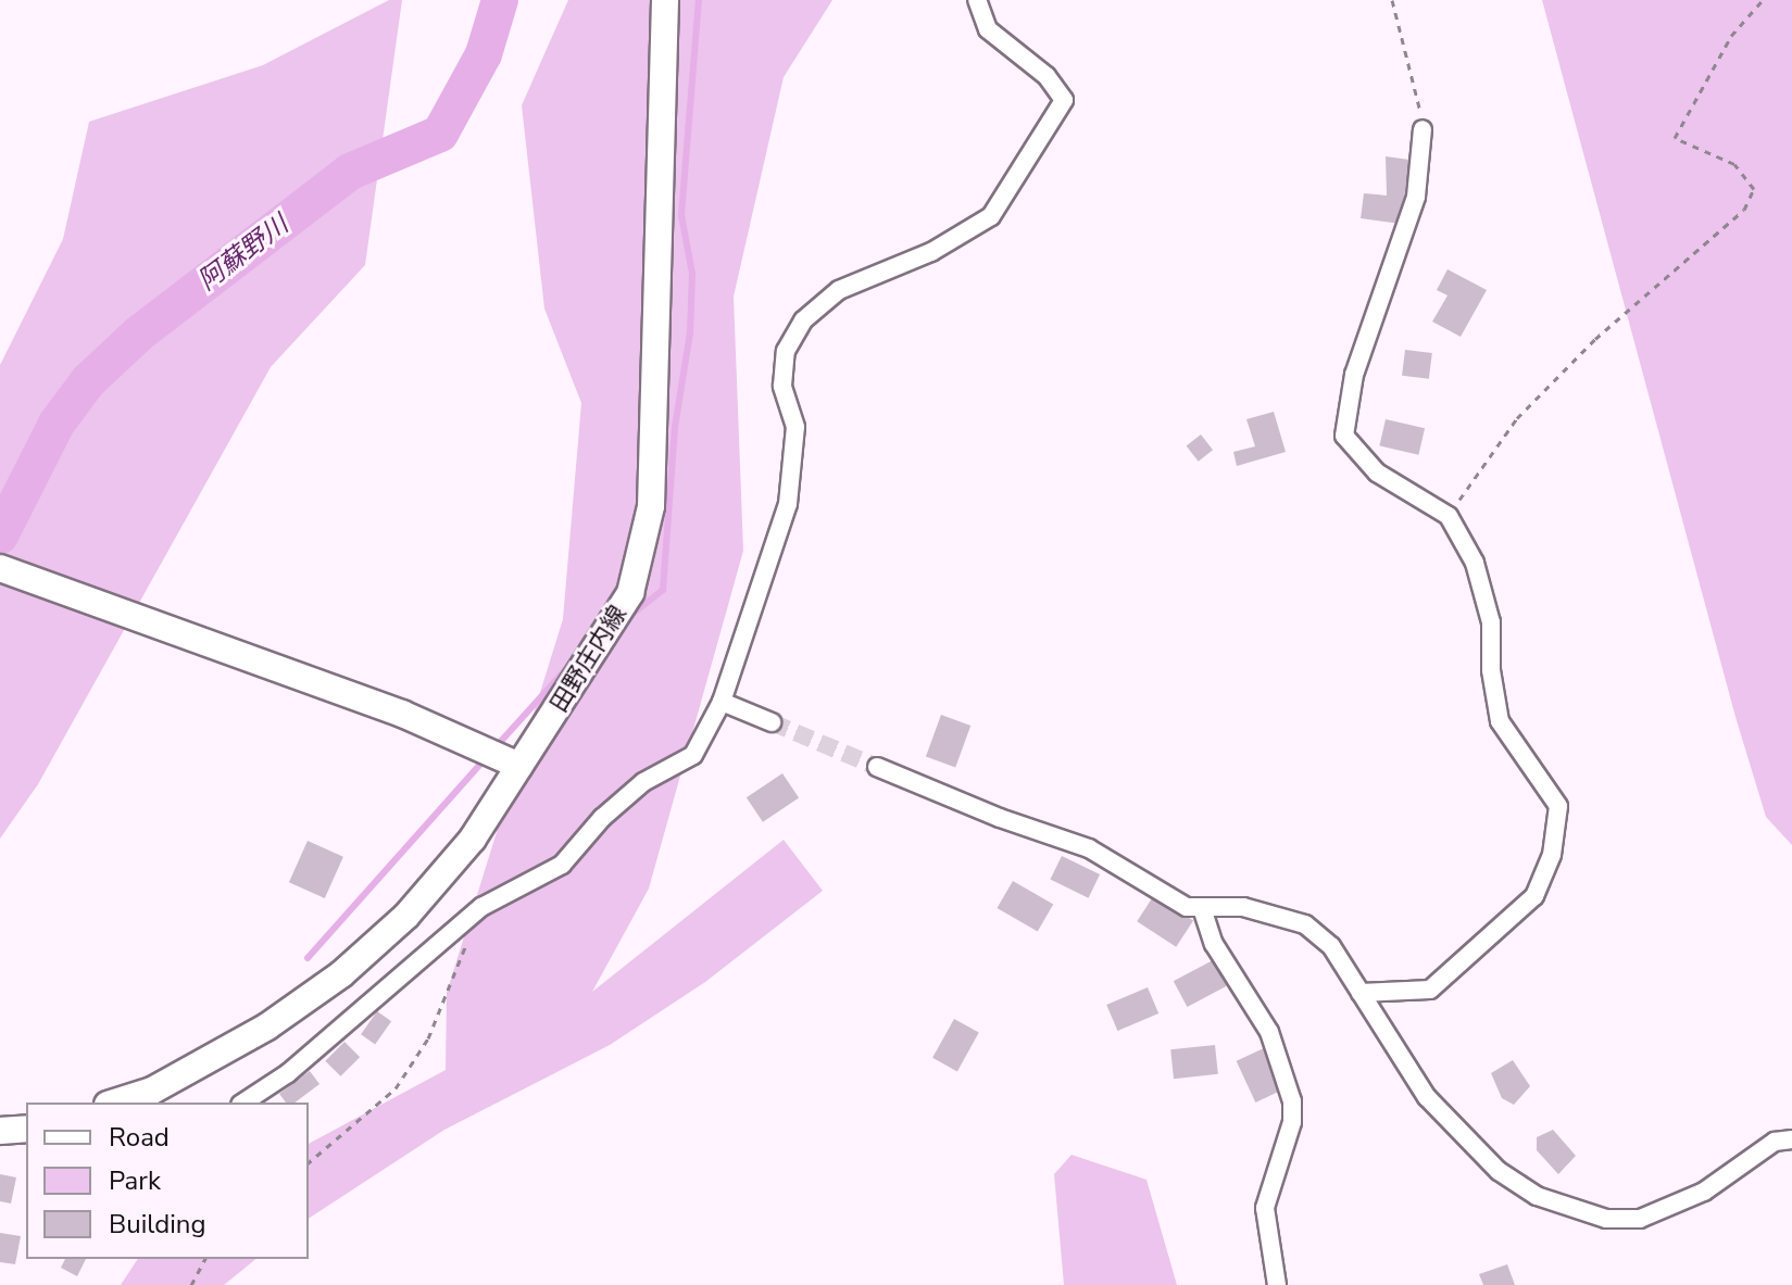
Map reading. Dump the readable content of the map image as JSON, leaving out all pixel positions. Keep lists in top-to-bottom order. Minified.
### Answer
{"streets":{"main road":["田野庄内線"]},"water":["阿蘇野川"],"legend":["Road","Park","Building"]}
